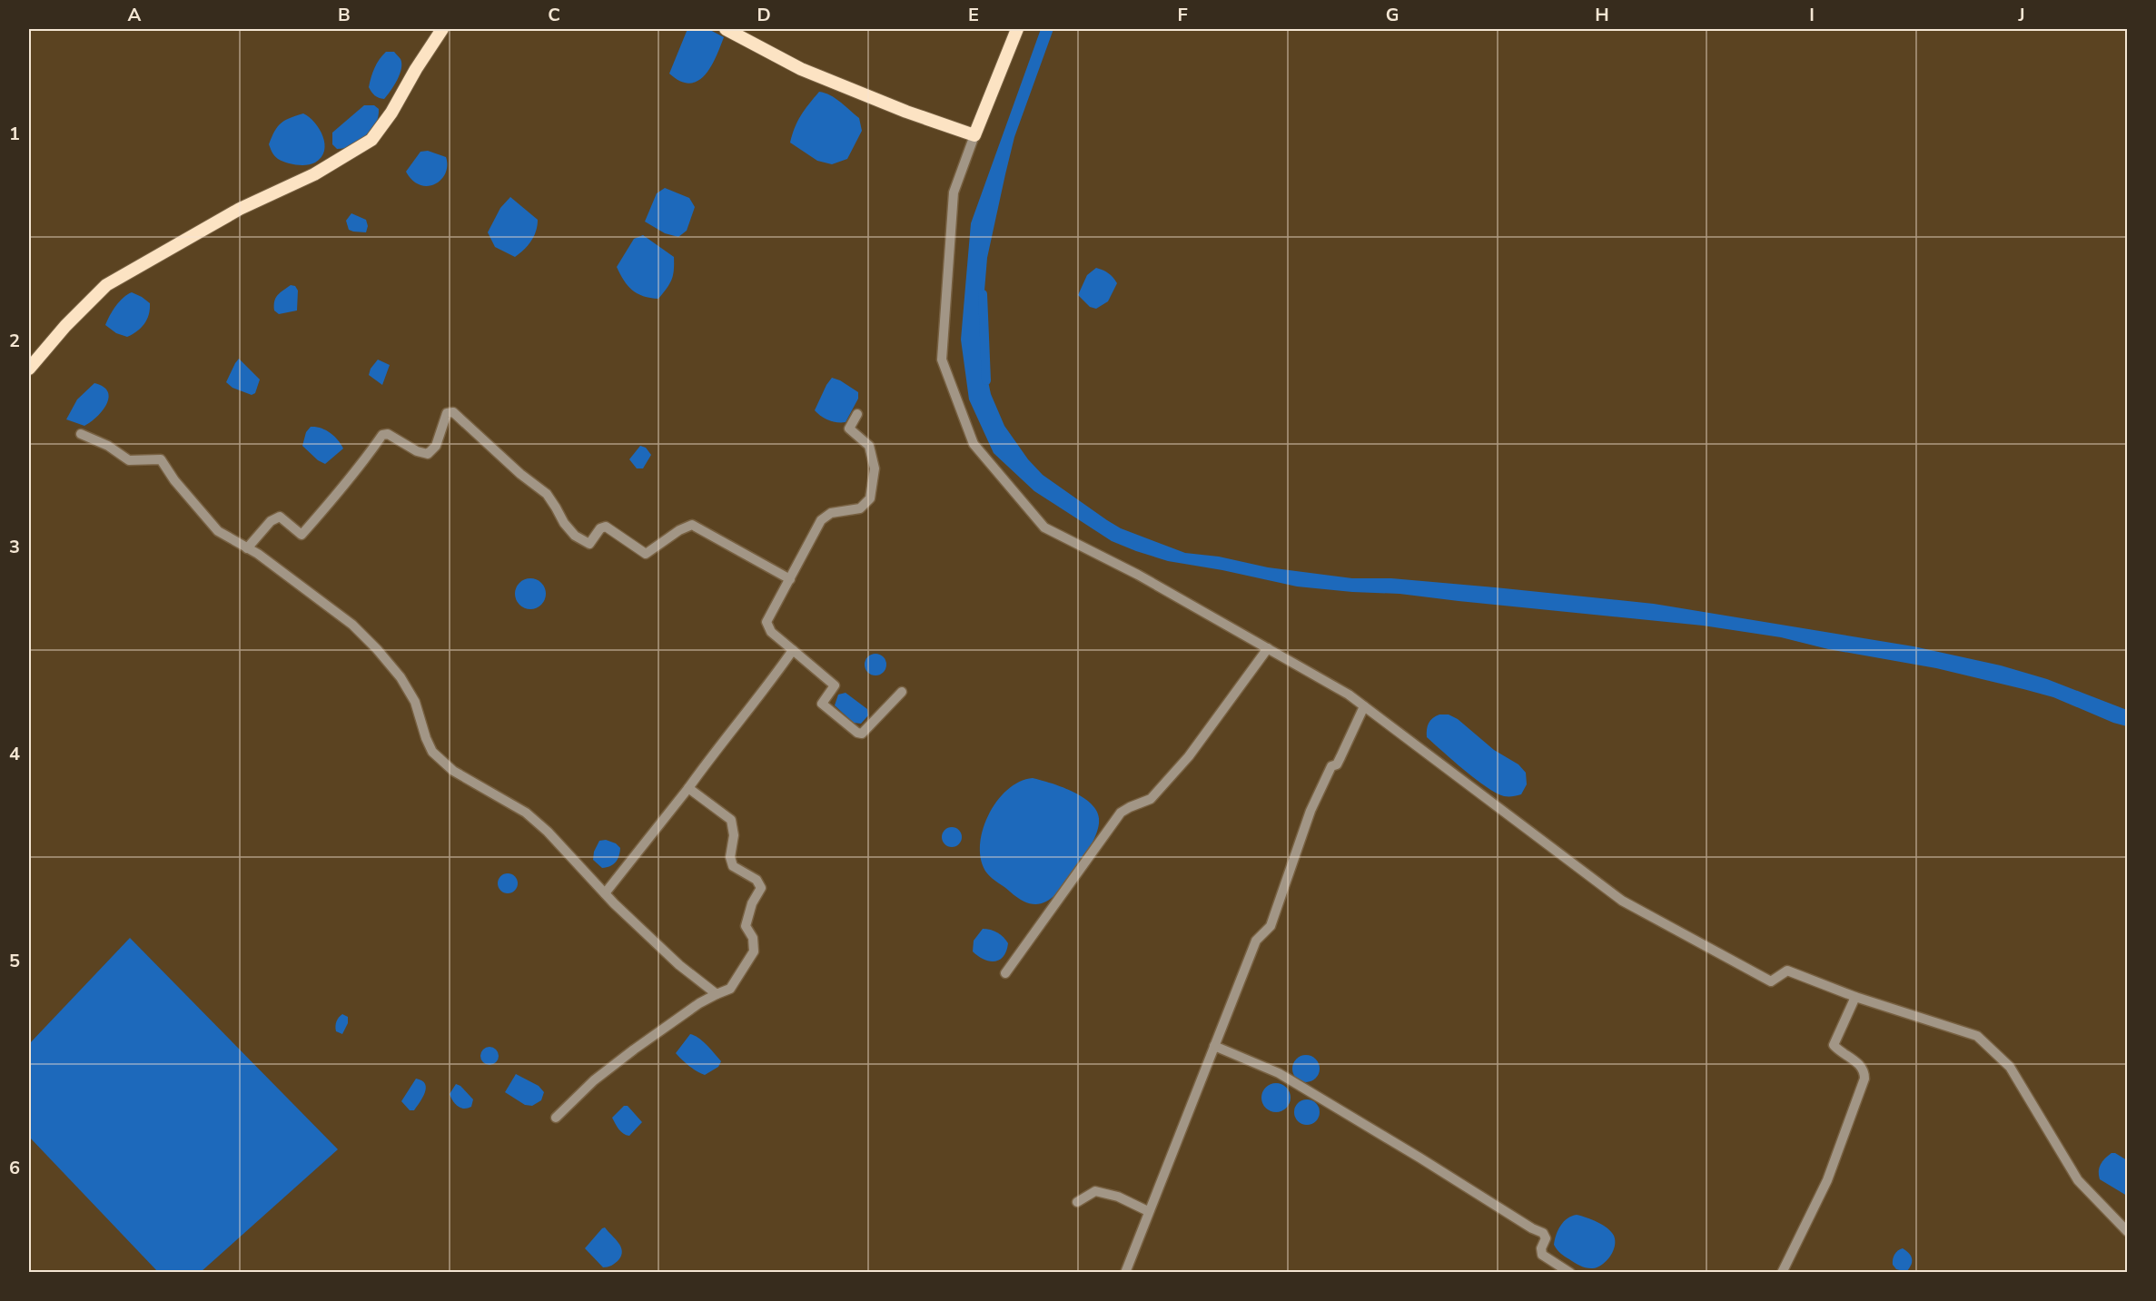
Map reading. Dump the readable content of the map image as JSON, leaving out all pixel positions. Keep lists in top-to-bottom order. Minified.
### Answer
{"grid":{"columns":["A","B","C","D","E","F","G","H","I","J"],"rows":["1","2","3","4","5","6"]}}
